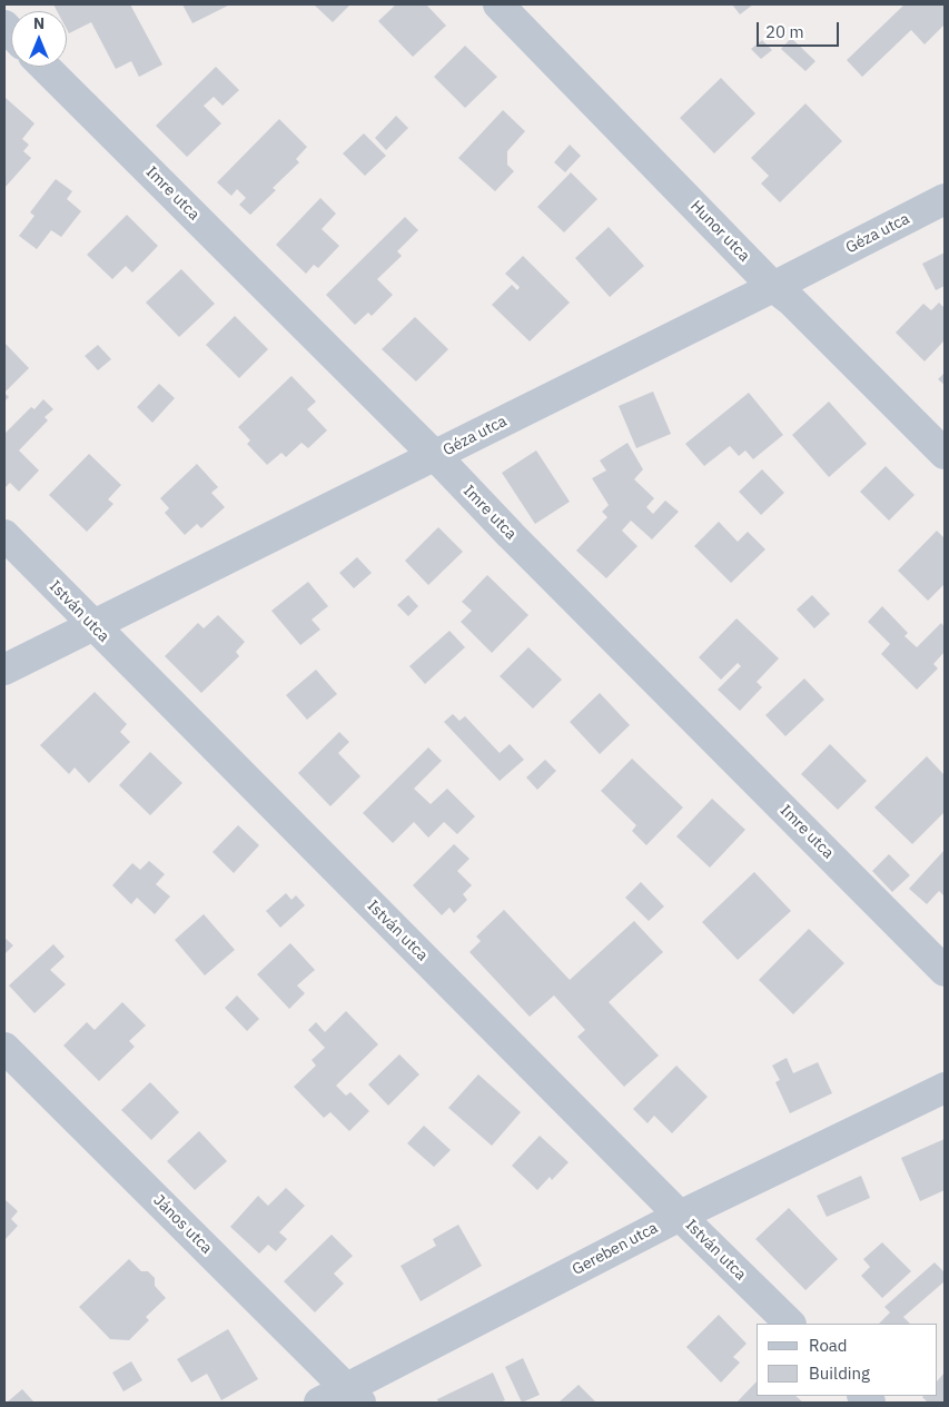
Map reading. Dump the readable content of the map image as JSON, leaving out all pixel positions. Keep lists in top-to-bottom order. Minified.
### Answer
{"streets":{"street":["Imre utca","Hunor utca","Géza utca","István utca","János utca","Gereben utca"]},"crossings":[["Imre utca","Géza utca"],["Hunor utca","Géza utca"],["Géza utca","István utca"],["István utca","Gereben utca"],["János utca","Gereben utca"]],"legend":["Road","Building"],"scale_bar":"20 m","north":"top"}
